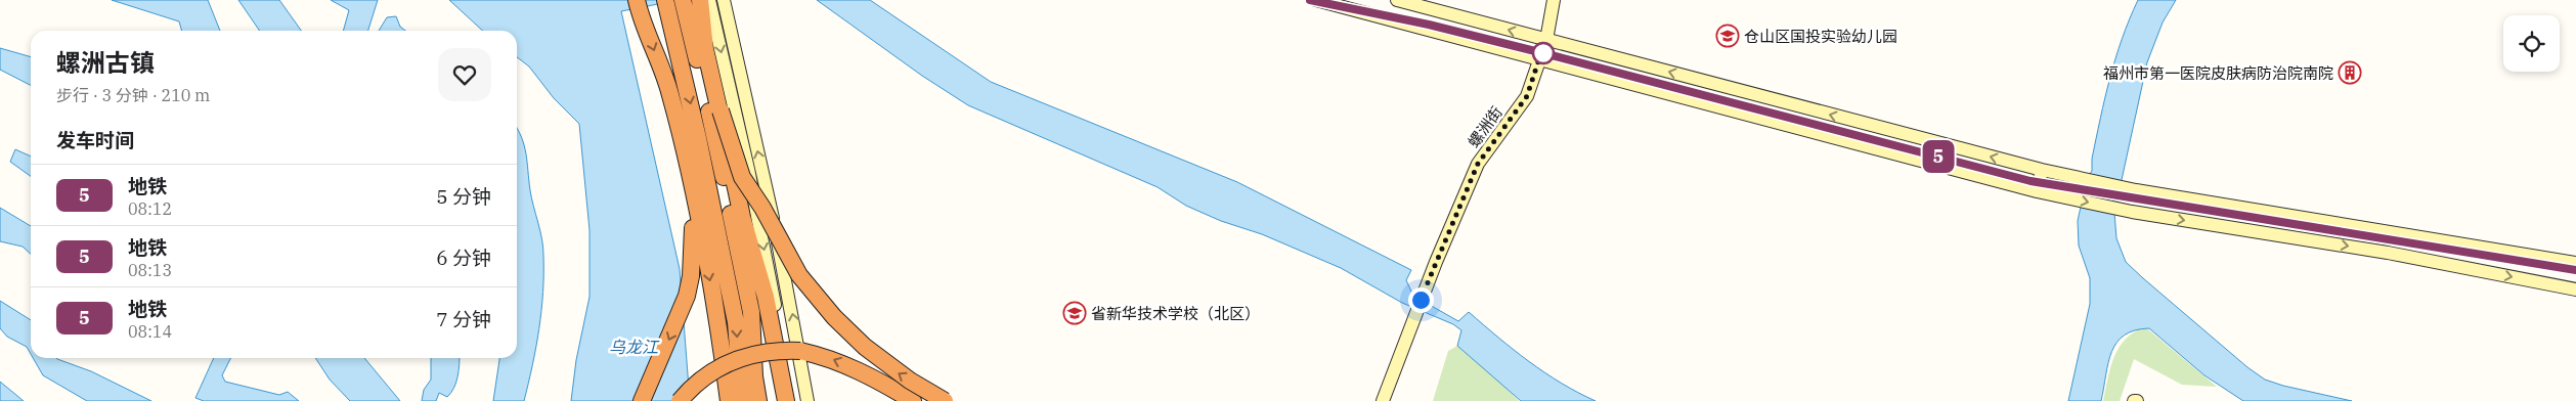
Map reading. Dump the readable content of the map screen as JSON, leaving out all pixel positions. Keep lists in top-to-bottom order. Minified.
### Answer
{"streets":{"street":["螺洲街"]},"water":["乌龙江"],"places":{"school or university":["仓山区国投实验幼儿园","省新华技术学校（北区）"],"building":["福州市第一医院皮肤病防治院南院"]},"lines":["metro line 5"],"page":{"on_map":"5","heading":[["螺洲古镇","步行 · 3 分钟 · 210 m"],"发车时间"],"list":[{"mark":"5","name":"地铁","note":"08:12","value":"5 分钟"},{"mark":"5","name":"地铁","note":"08:13","value":"6 分钟"},{"mark":"5","name":"地铁","note":"08:14","value":"7 分钟"}]}}
